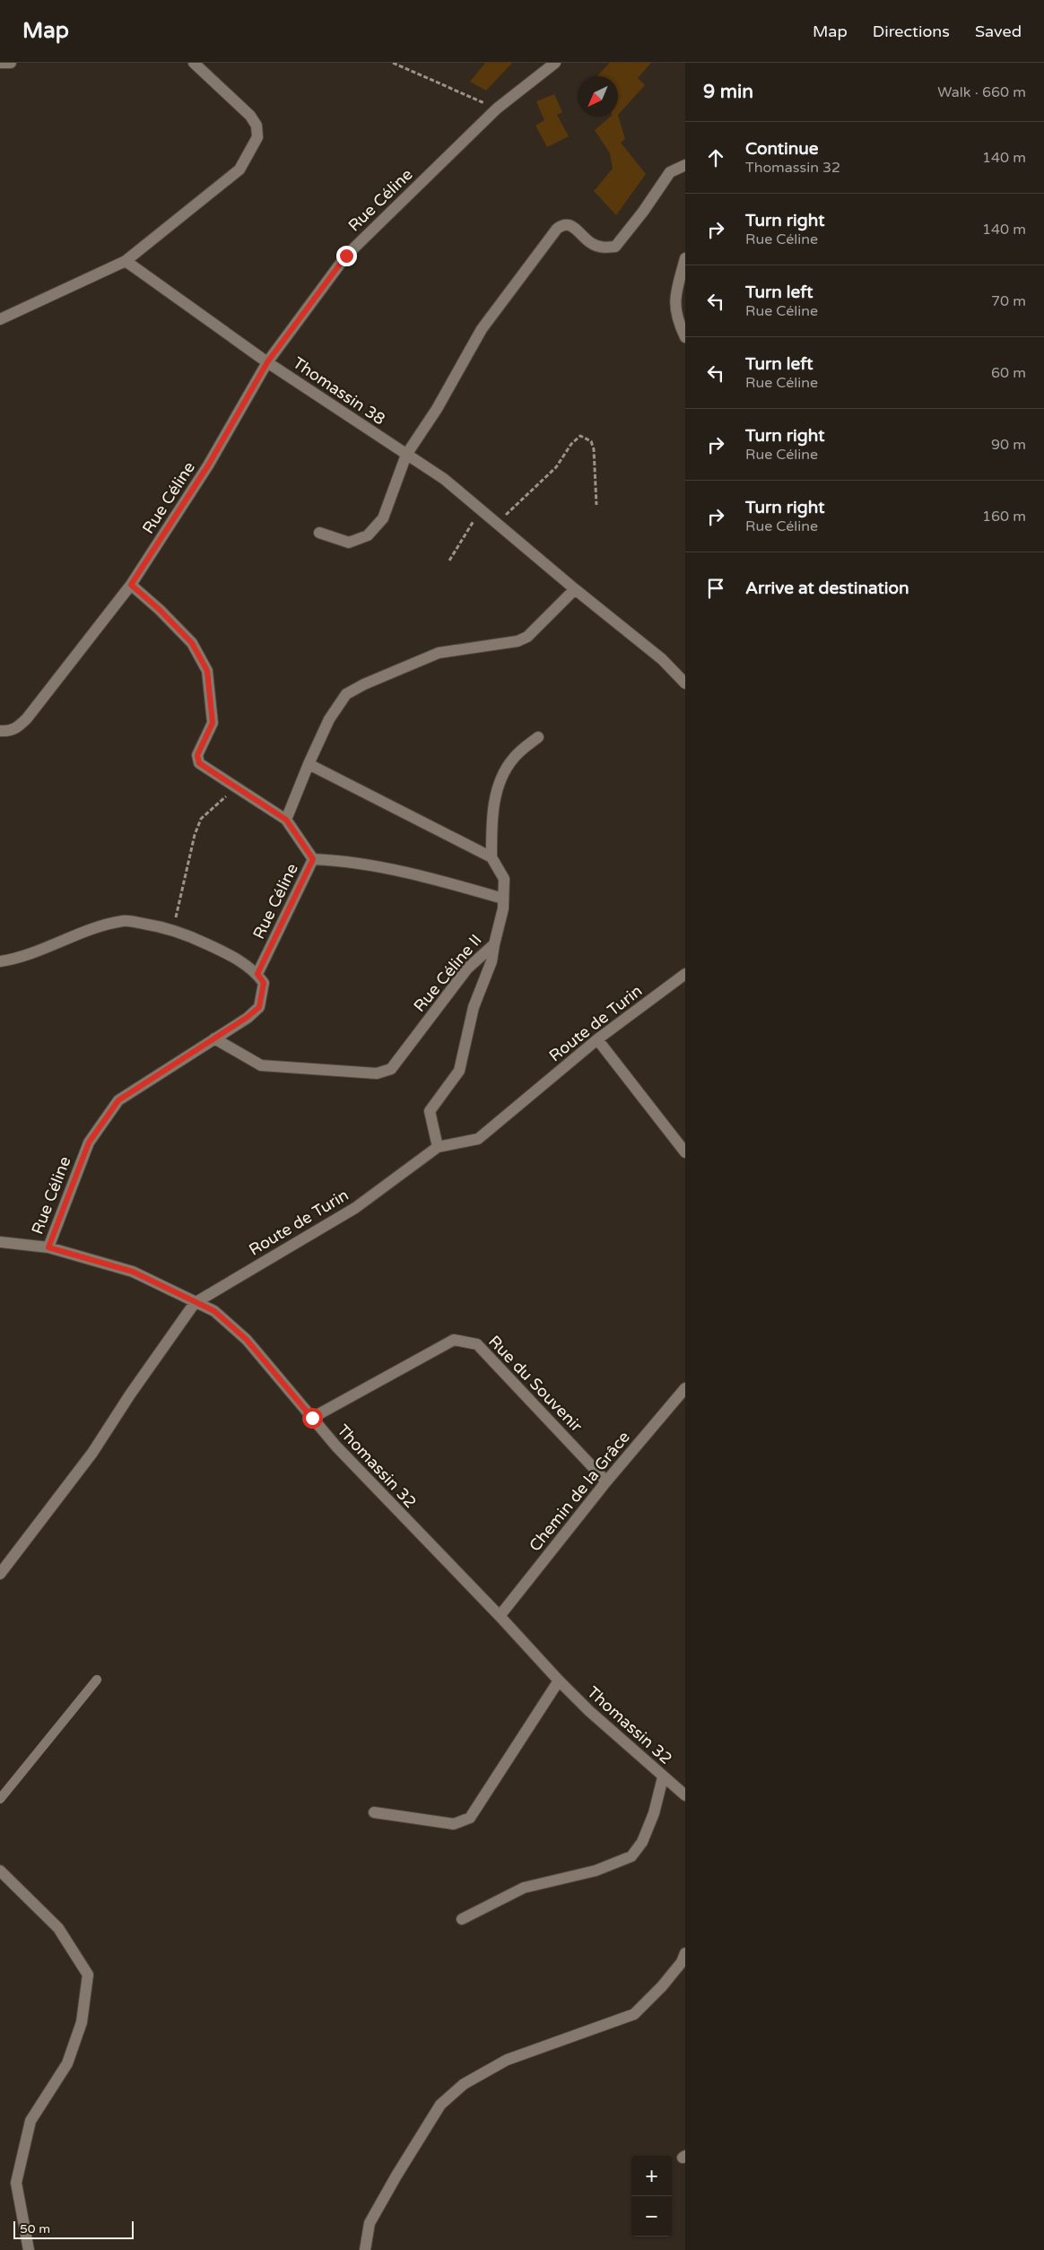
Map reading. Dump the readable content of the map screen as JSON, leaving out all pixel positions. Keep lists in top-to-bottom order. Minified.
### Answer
{"streets":{"street":["Rue Céline","Thomassin 38","Rue Céline II","Route de Turin","Rue du Souvenir","Thomassin 32","Chemin de la Grâce"]},"crossings":[["Rue Céline","Thomassin 38"],["Rue Céline","Rue Céline II"],["Rue Céline","Thomassin 32"],["Route de Turin","Thomassin 32"],["Rue du Souvenir","Thomassin 32"],["Rue du Souvenir","Chemin de la Grâce"],["Thomassin 32","Chemin de la Grâce"]],"scale_bar":"50 m","north":"bottom left","page":{"header":"Map","nav":["Map","Directions","Saved"],"heading":["9 min","Walk · 660 m"],"list":[["Continue","Thomassin 32","140 m"],["Turn right","Rue Céline","140 m"],["Turn left","Rue Céline","70 m"],["Turn left","Rue Céline","60 m"],["Turn right","Rue Céline","90 m"],["Turn right","Rue Céline","160 m"],"Arrive at destination"],"map_buttons":["+","−"],"scale":"50 m"}}
